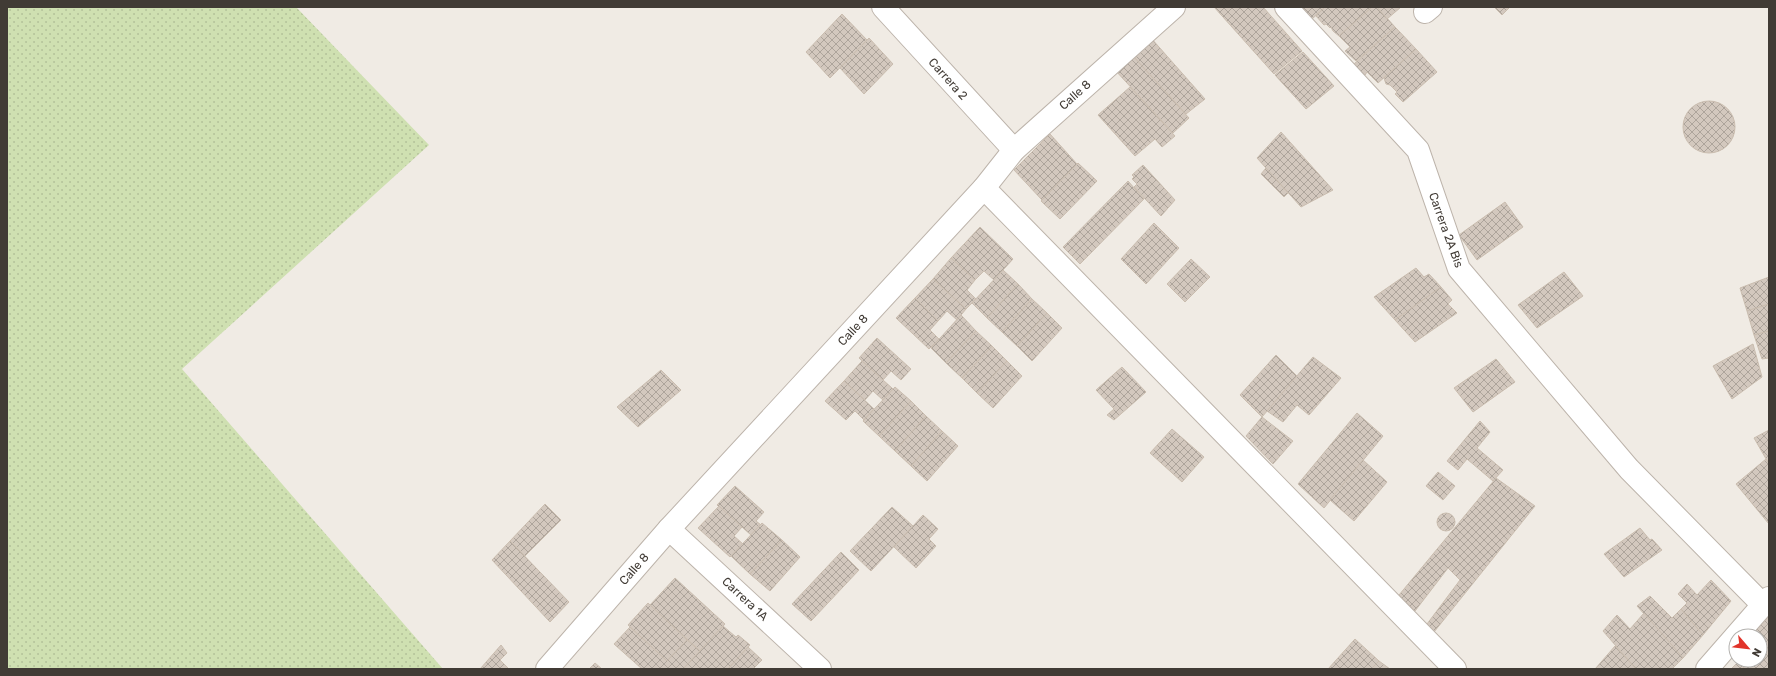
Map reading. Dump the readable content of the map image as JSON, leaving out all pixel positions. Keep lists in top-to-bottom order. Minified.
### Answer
{"streets":{"street":["Carrera 2","Calle 8","Carrera 2A Bis","Carrera 1A"]},"crossings":[["Carrera 2","Calle 8"],["Calle 8","Carrera 1A"]],"north":"bottom right"}
